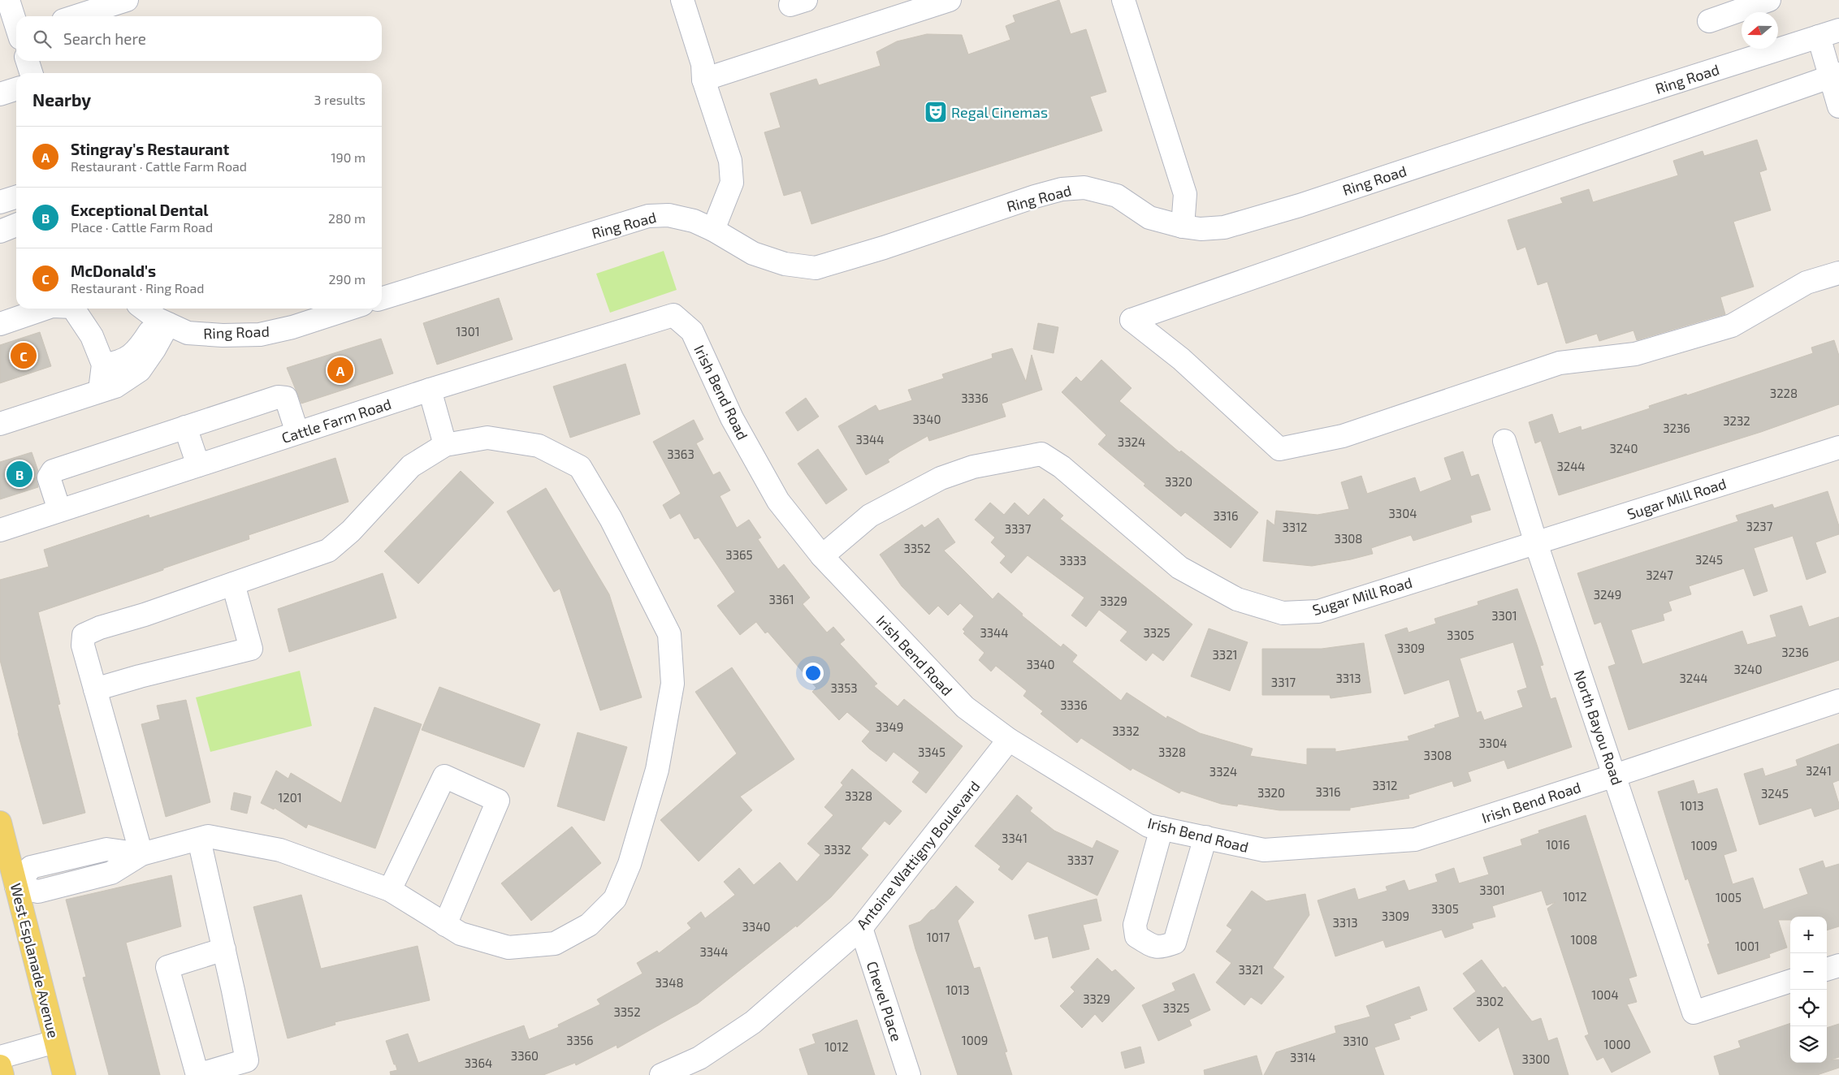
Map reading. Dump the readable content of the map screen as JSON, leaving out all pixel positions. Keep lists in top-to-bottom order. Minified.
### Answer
{"streets":{"main road":["West Esplanade Avenue"],"street":["Ring Road","Irish Bend Road","Cattle Farm Road","Sugar Mill Road","North Bayou Road","Antoine Wattigny Boulevard","Chevel Place"]},"crossings":[["Irish Bend Road","Cattle Farm Road"],["Irish Bend Road","Sugar Mill Road"],["Irish Bend Road","North Bayou Road"],["Irish Bend Road","Antoine Wattigny Boulevard"],["Sugar Mill Road","North Bayou Road"],["Antoine Wattigny Boulevard","Chevel Place"]],"places":{"theatre":["Regal Cinemas"]},"house_numbers":["1301","3228","3336","3340","3232","3236","3344","3324","3240","3363","3244","3320","3304","3316","3237","3312","3337","3308","3352","3365","3245","3333","3247","3249","3361","3329","3301","3344","3325","3305","3309","3236","3321","3340","3240","3313","3244","3317","3353","3336","3349","3332","3304","3345","3328","3308","3241","3324","3312","3316","3320","3245","3328","1201","1013","3341","1016","1009","3332","3337","3301","1012","1005","3305","3309","3313","3340","1017","1008","1001","3344","3321","3348","1013","1004","3329","3302","3325","3352","3356","1009","3310","1000","1012","3360","3314","3300","3364"],"north":"left","page":{"search":"Search here","heading":["Nearby","3 results"],"list":[{"mark":"A","name":"Stingray's Restaurant","note":"Restaurant · Cattle Farm Road","value":"190 m"},{"mark":"B","name":"Exceptional Dental","note":"Place · Cattle Farm Road","value":"280 m"},{"mark":"C","name":"McDonald's","note":"Restaurant · Ring Road","value":"290 m"}],"pins":["C","A","B"],"map_buttons":["+","−"]}}
